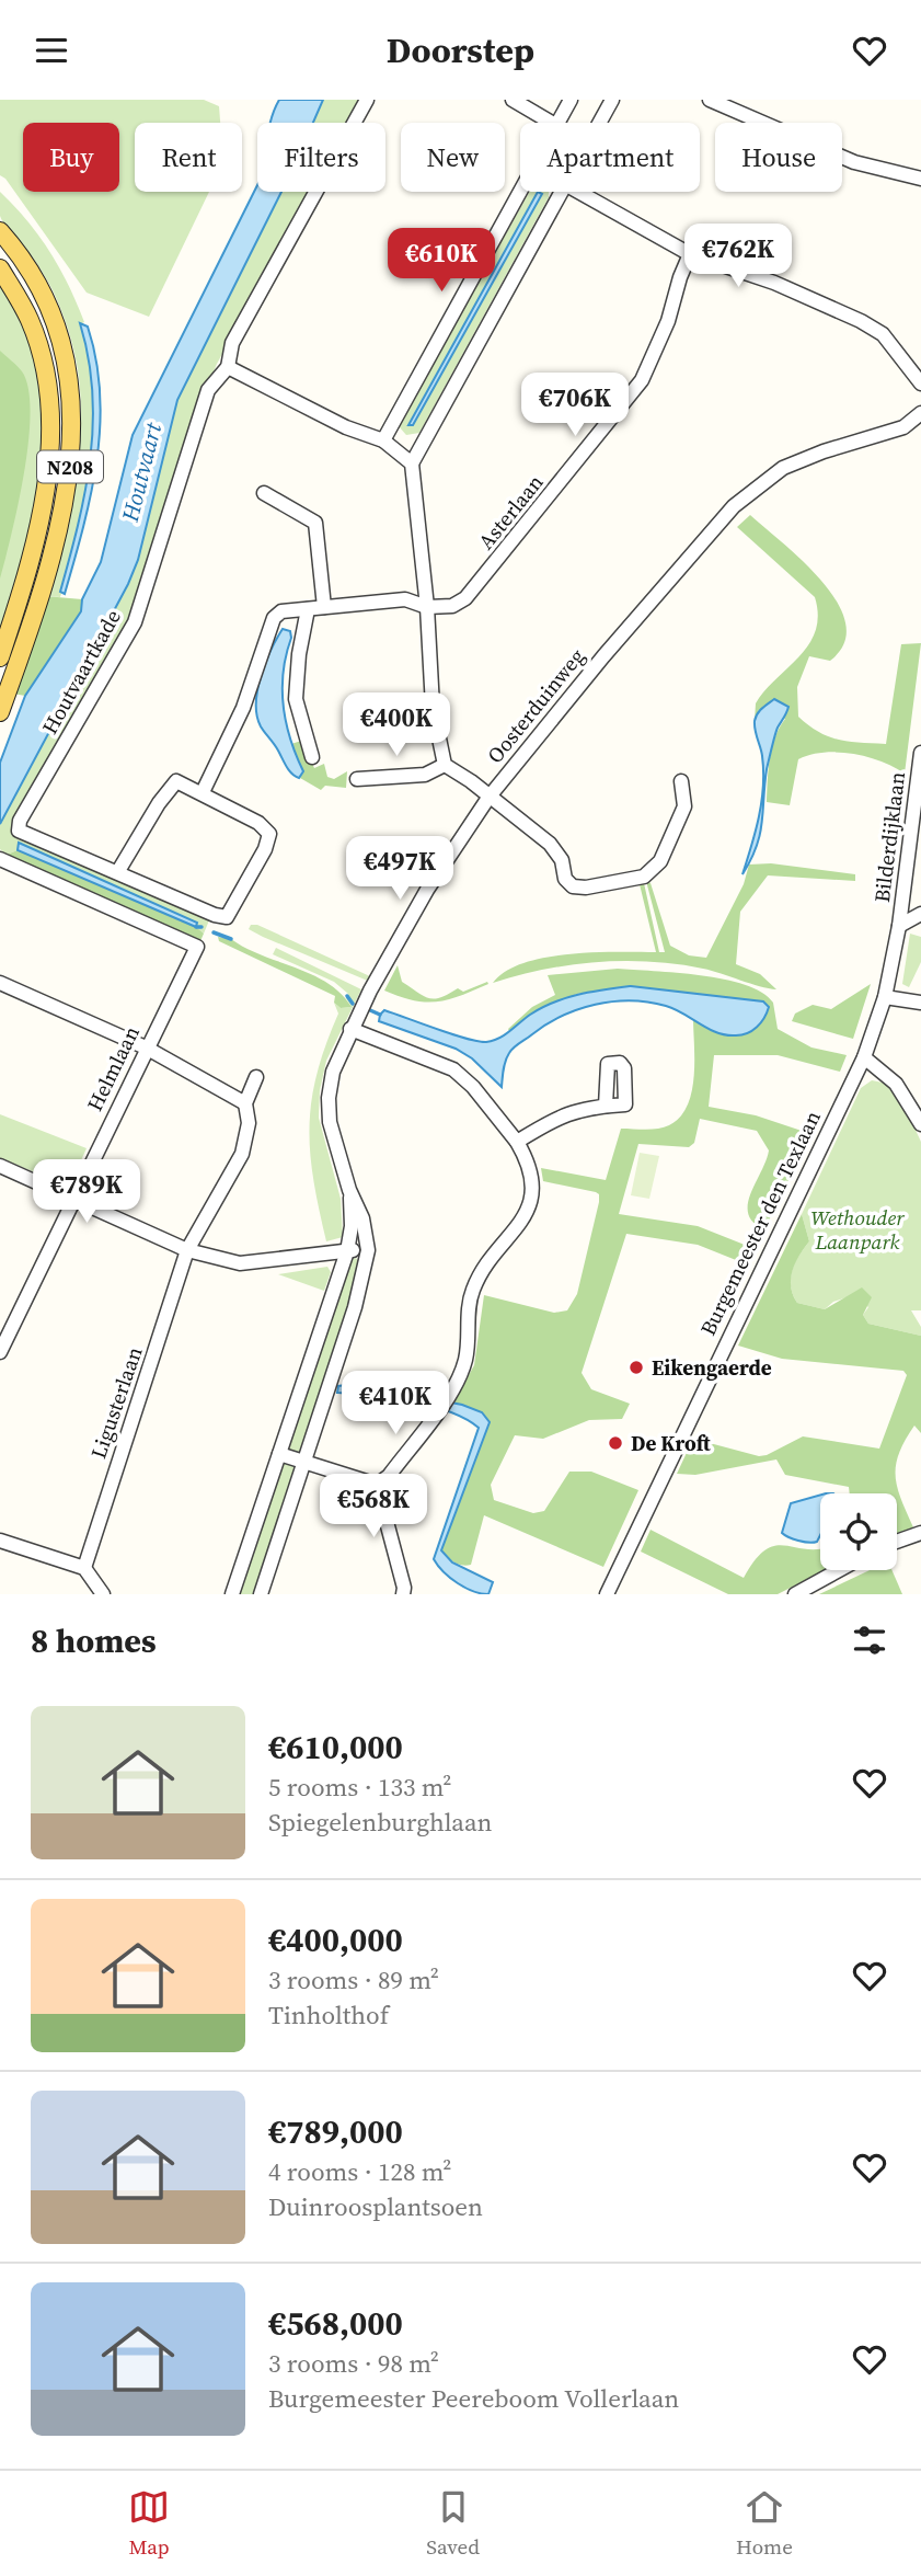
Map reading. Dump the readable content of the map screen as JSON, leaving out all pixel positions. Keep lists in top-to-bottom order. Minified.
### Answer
{"streets":{"main road":["N208"],"street":["Asterlaan","Houtvaartkade","Oosterduinweg","Bilderdijklaan","Helmlaan","Burgemeester den Texlaan","Ligusterlaan"]},"crossings":[["Bilderdijklaan","Burgemeester den Texlaan"]],"water":["Houtvaart"],"parks":["Wethouder Laanpark"],"places":["Eikengaerde","De Kroft"],"page":{"header":"Doorstep","chip":["Buy","Rent","Filters","New","Apartment","House"],"price":["€762K","€610K","€706K","€400K","€497K","€789K","€410K","€568K"],"heading":"8 homes","list":[{"name":"€610,000","note":"5 rooms · 133 m² · Spiegelenburghlaan"},{"name":"€400,000","note":"3 rooms · 89 m² · Tinholthof"},{"name":"€789,000","note":"4 rooms · 128 m² · Duinroosplantsoen"},{"name":"€568,000","note":"3 rooms · 98 m² · Burgemeester Peereboom Vollerlaan"}],"tabs":["Map","Saved","Home"]}}
